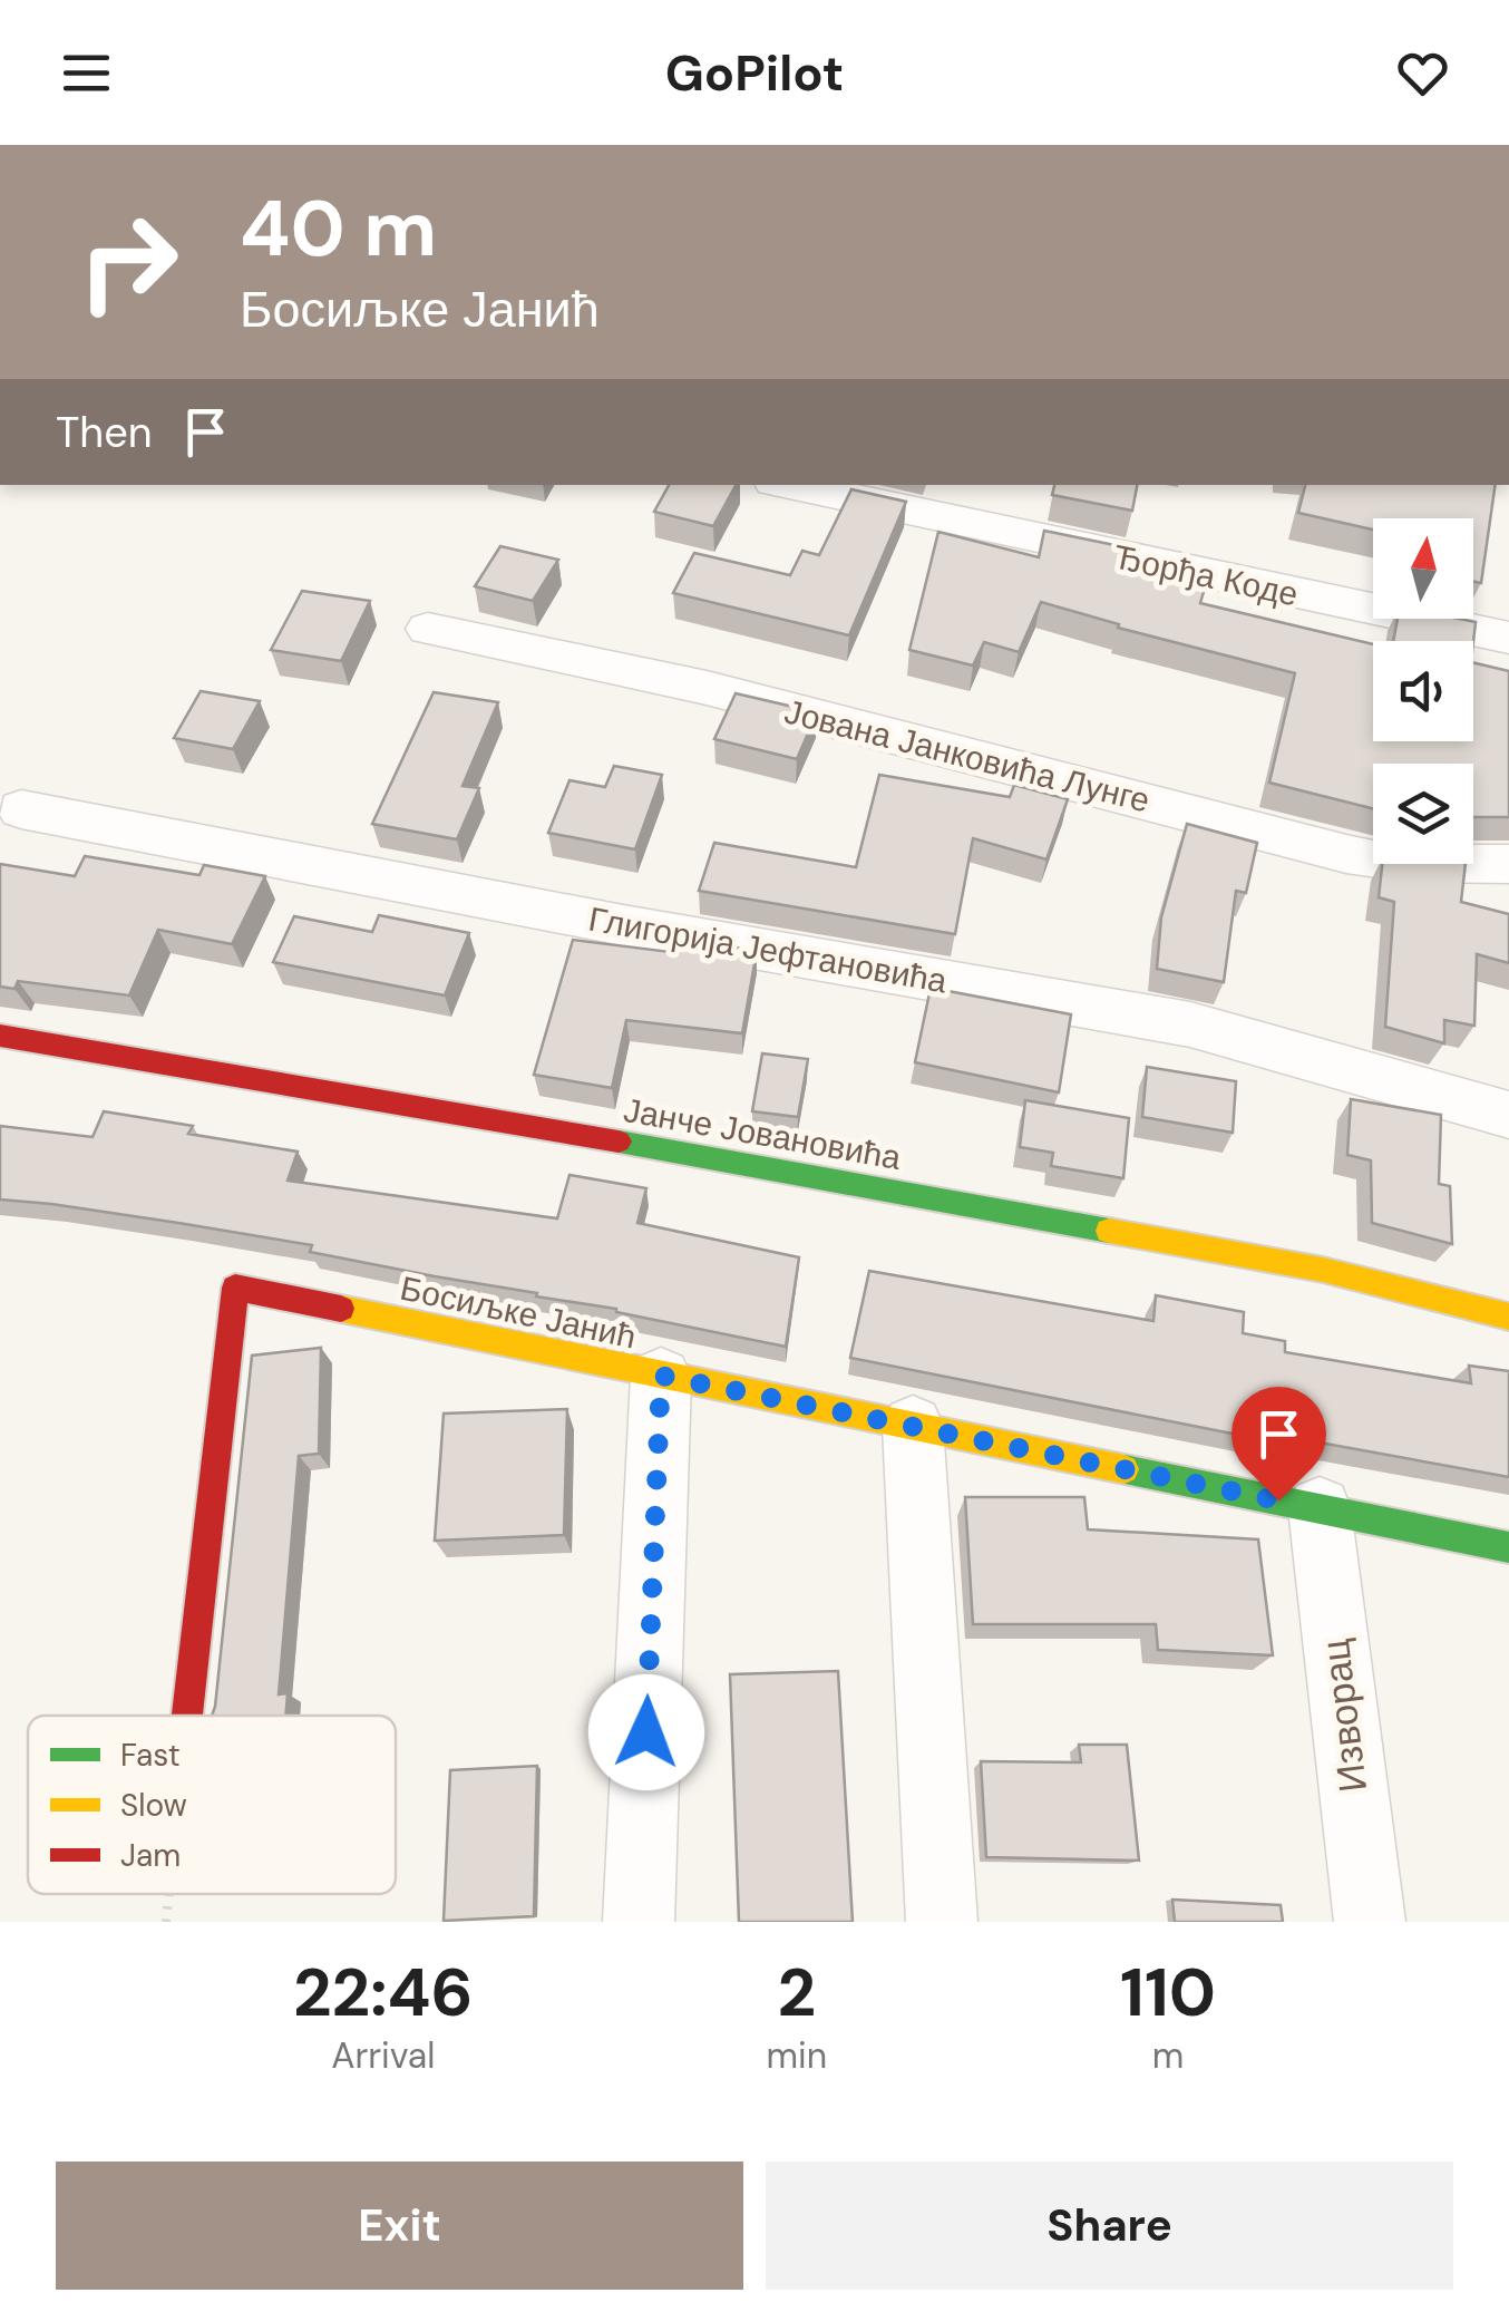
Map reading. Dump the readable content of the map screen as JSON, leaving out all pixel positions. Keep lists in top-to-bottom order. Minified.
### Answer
{"streets":{"street":["Ђорђа Коде","Јована Јанковића Лунге","Глигорија Јефтановића","Јанче Јовановића","Босиљке Јанић","Изворац"]},"crossings":[["Босиљке Јанић","Изворац"]],"legend":["Fast","Slow","Jam"],"north":"top","page":{"header":"GoPilot","turn":["40 m","Босиљке Јанић"],"then":"Then","eta":["22:46","Arrival","2","min","110","m"],"buttons":["Exit","Share"]}}
